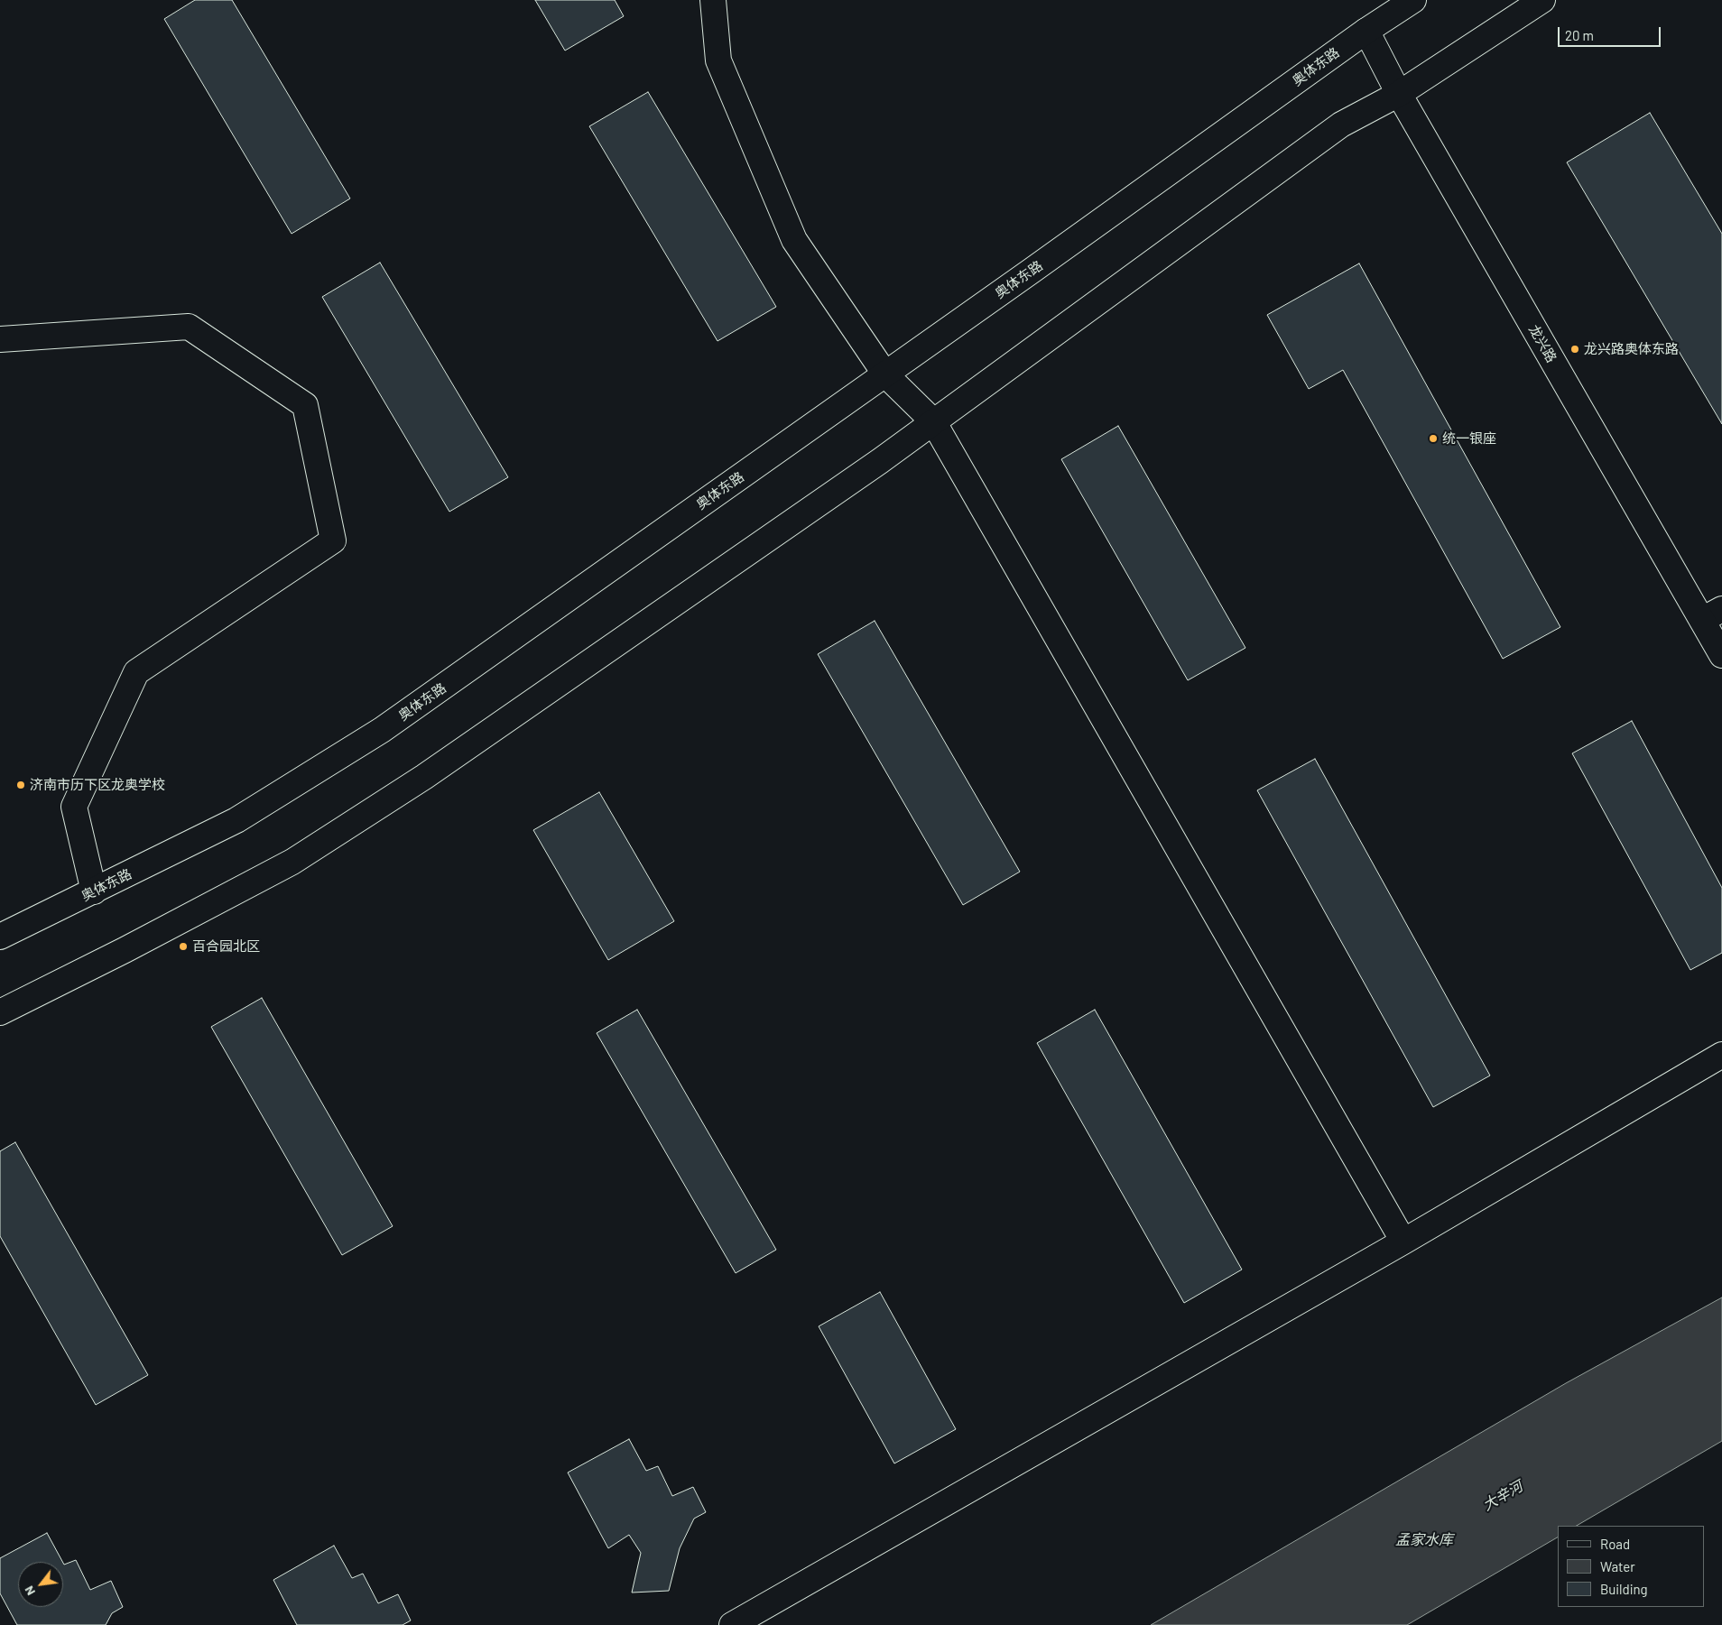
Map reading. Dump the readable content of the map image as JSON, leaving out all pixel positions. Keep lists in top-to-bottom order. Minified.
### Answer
{"streets":{"street":["奥体东路","龙兴路"]},"crossings":[["奥体东路","龙兴路"]],"water":["大辛河","孟家水库"],"places":["龙兴路奥体东路","统一银座","济南市历下区龙奥学校","百合园北区"],"legend":["Road","Water","Building"],"scale_bar":"20 m","north":"bottom left"}
